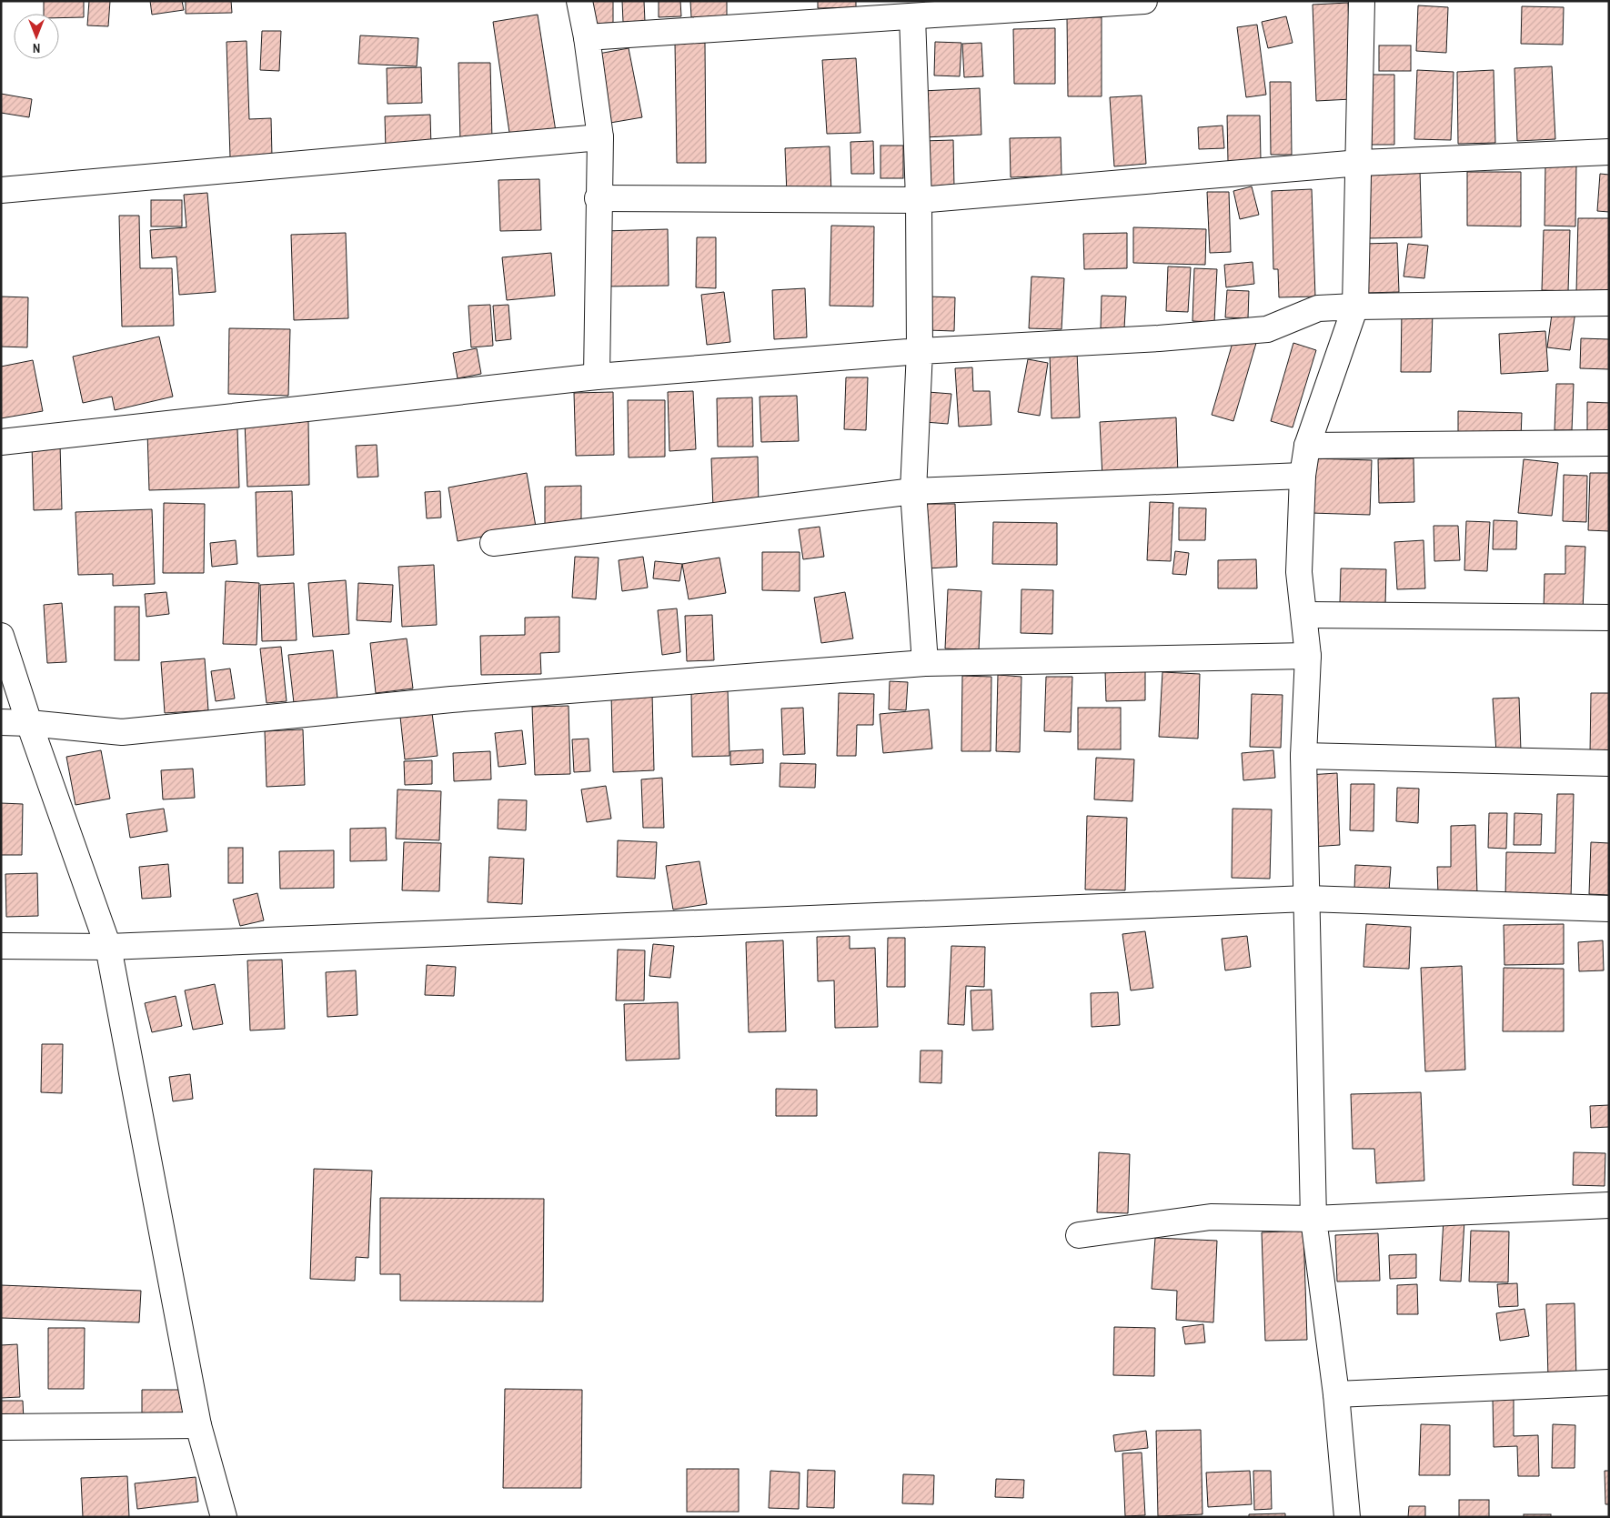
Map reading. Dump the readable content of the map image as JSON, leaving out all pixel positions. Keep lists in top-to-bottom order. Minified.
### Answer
{"north":"bottom"}
